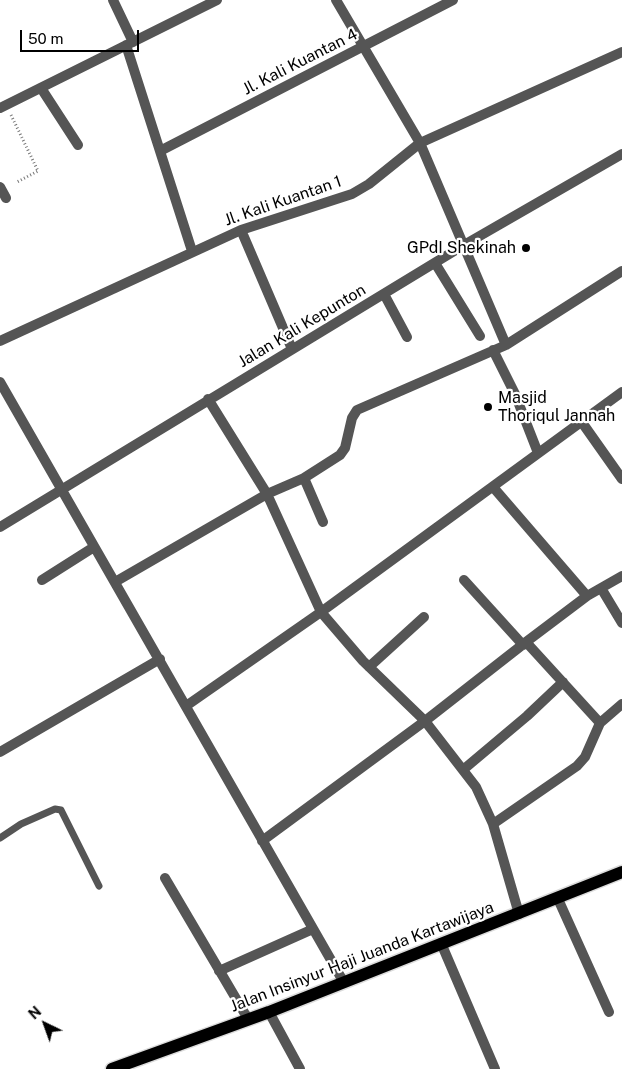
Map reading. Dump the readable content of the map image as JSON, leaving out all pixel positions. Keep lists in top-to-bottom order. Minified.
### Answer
{"streets":{"main road":["Jalan Insinyur Haji Juanda Kartawijaya"],"street":["Jl. Kali Kuantan 4","Jl. Kali Kuantan 1","Jalan Kali Kepunton"]},"places":["GPdI Shekinah","Masjid Thoriqul Jannah"],"scale_bar":"50 m","north":"top left"}
